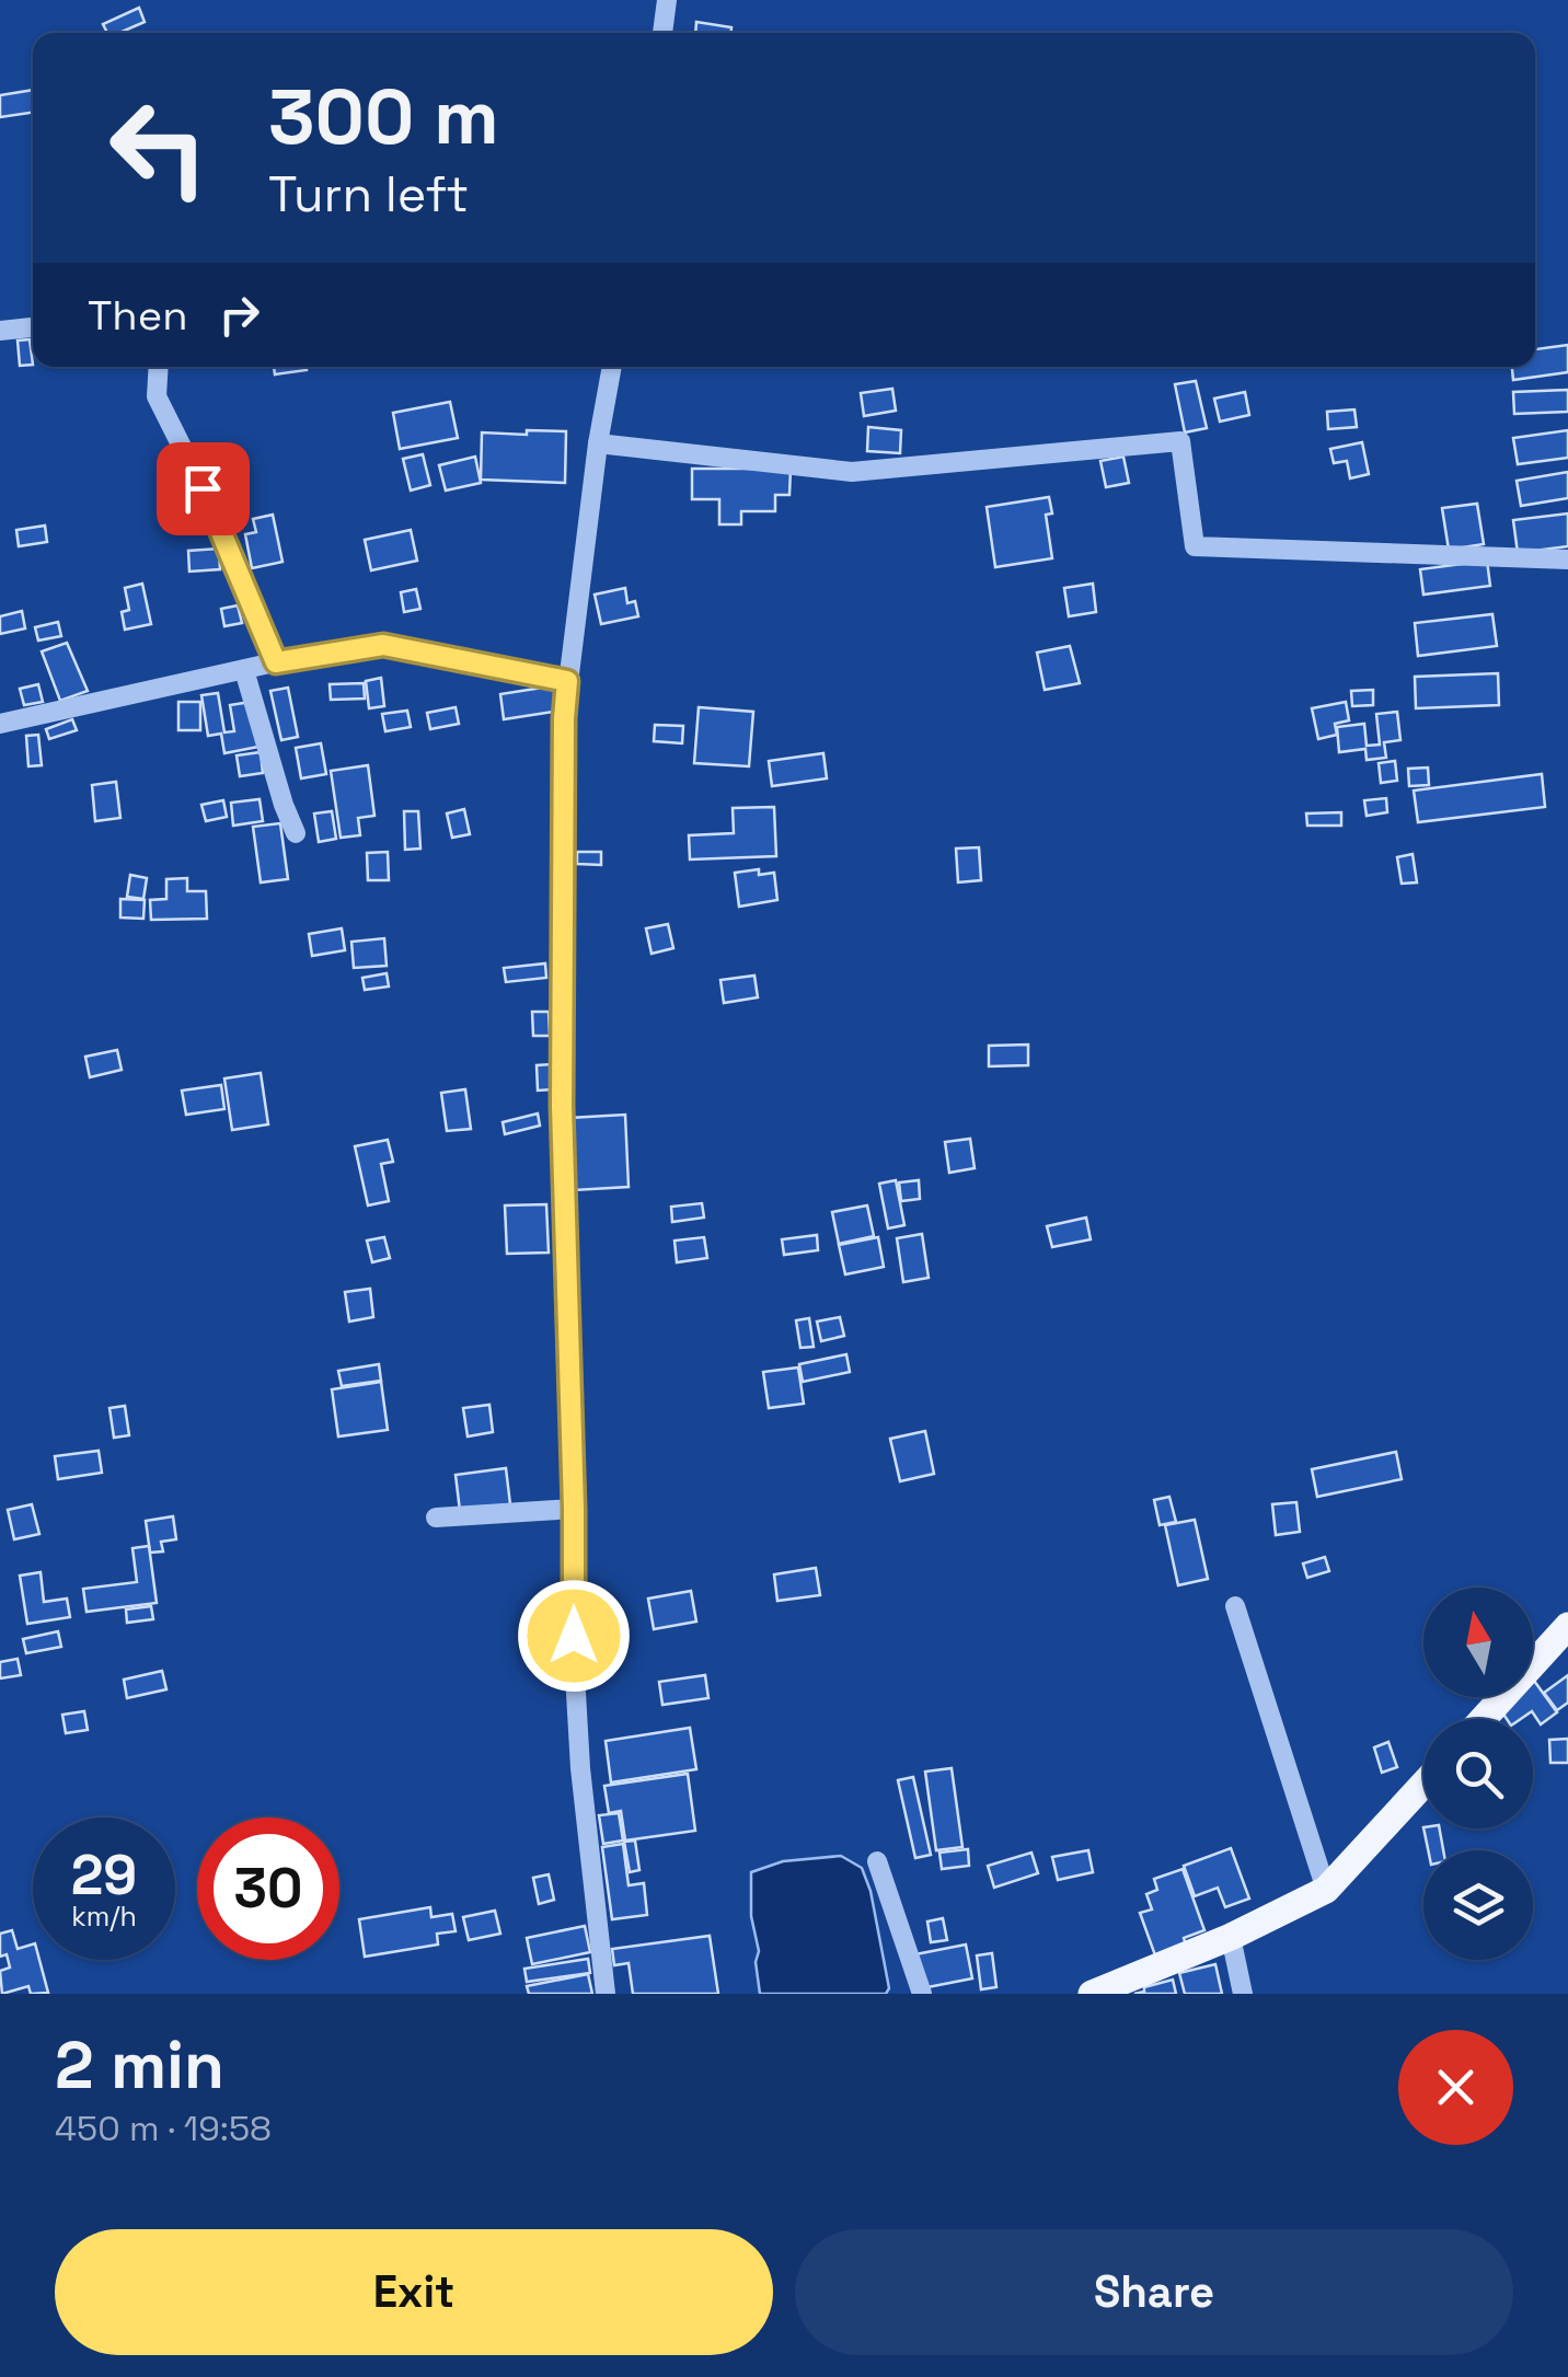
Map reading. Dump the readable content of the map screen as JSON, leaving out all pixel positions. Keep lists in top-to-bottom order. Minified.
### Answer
{"north":"top","page":{"turn":["300 m","Turn left"],"then":"Then","speed":"29 km/h","limit":"30","heading":["2 min","450 m · 19:58"],"buttons":["Exit","Share"]}}
